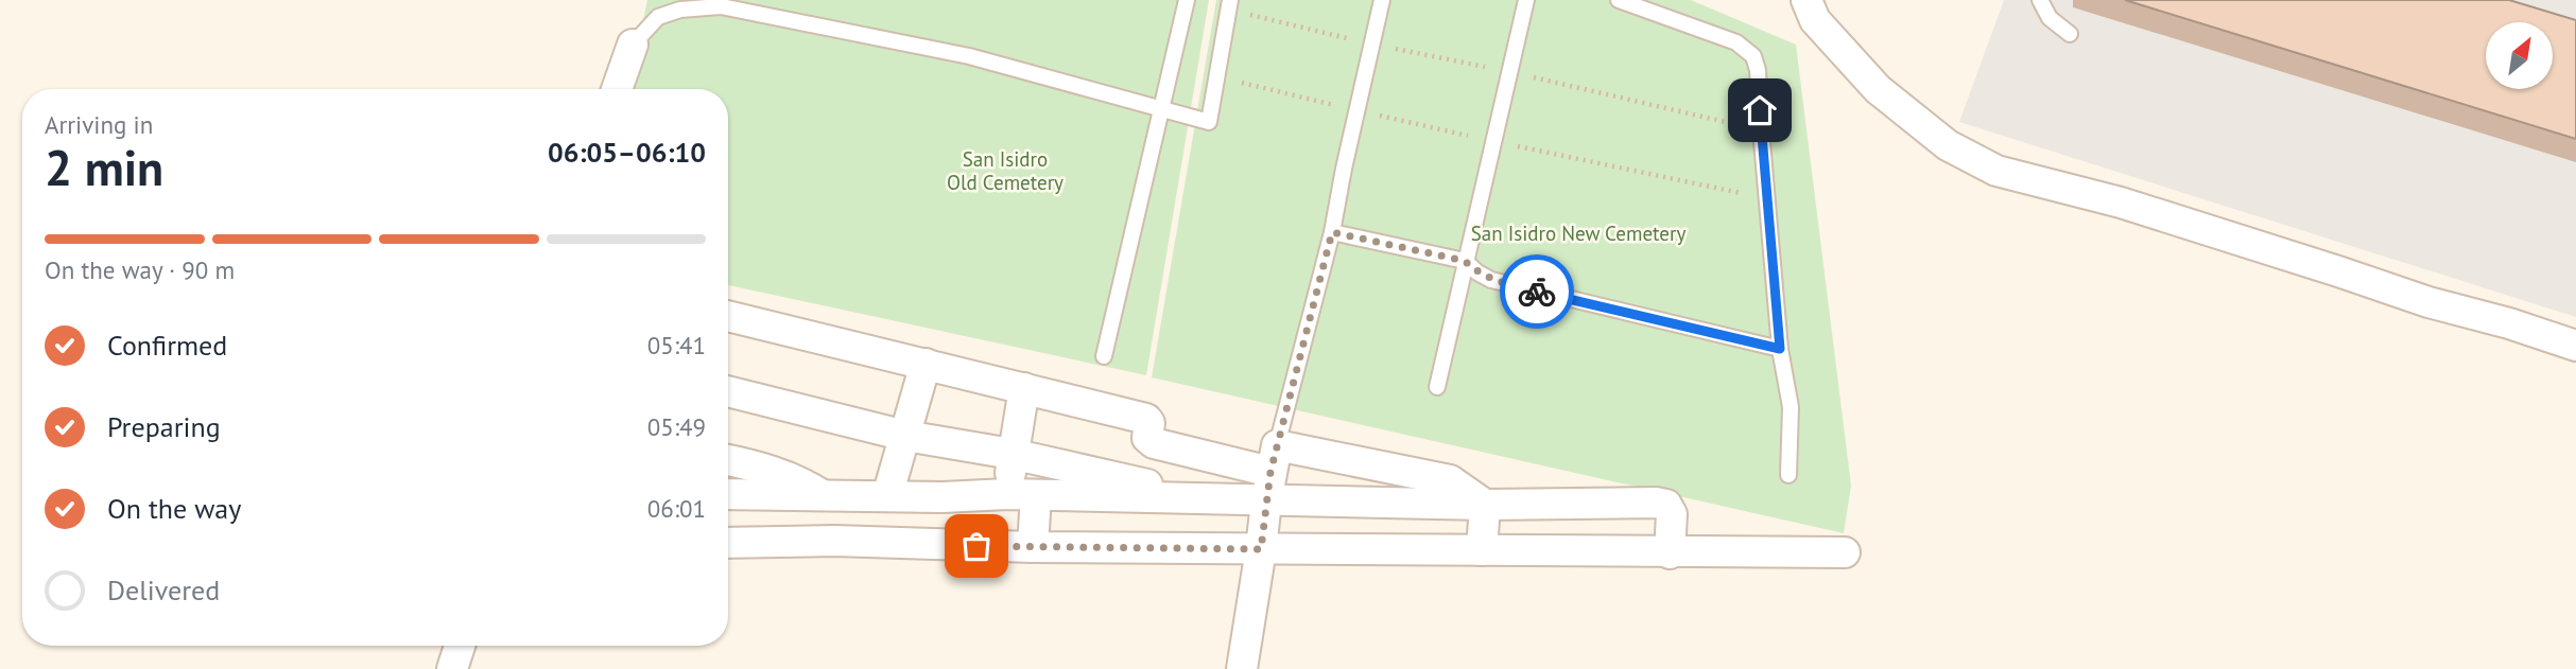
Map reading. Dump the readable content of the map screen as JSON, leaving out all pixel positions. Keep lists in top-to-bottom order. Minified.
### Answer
{"parks":["San Isidro Old Cemetery","San Isidro New Cemetery"],"north":"top right","page":{"heading":["2 min","Arriving in","06:05–06:10"],"bar":"On the way · 90 m","list":[["Confirmed","05:41"],["Preparing","05:49"],["On the way","06:01"],"Delivered"]}}
